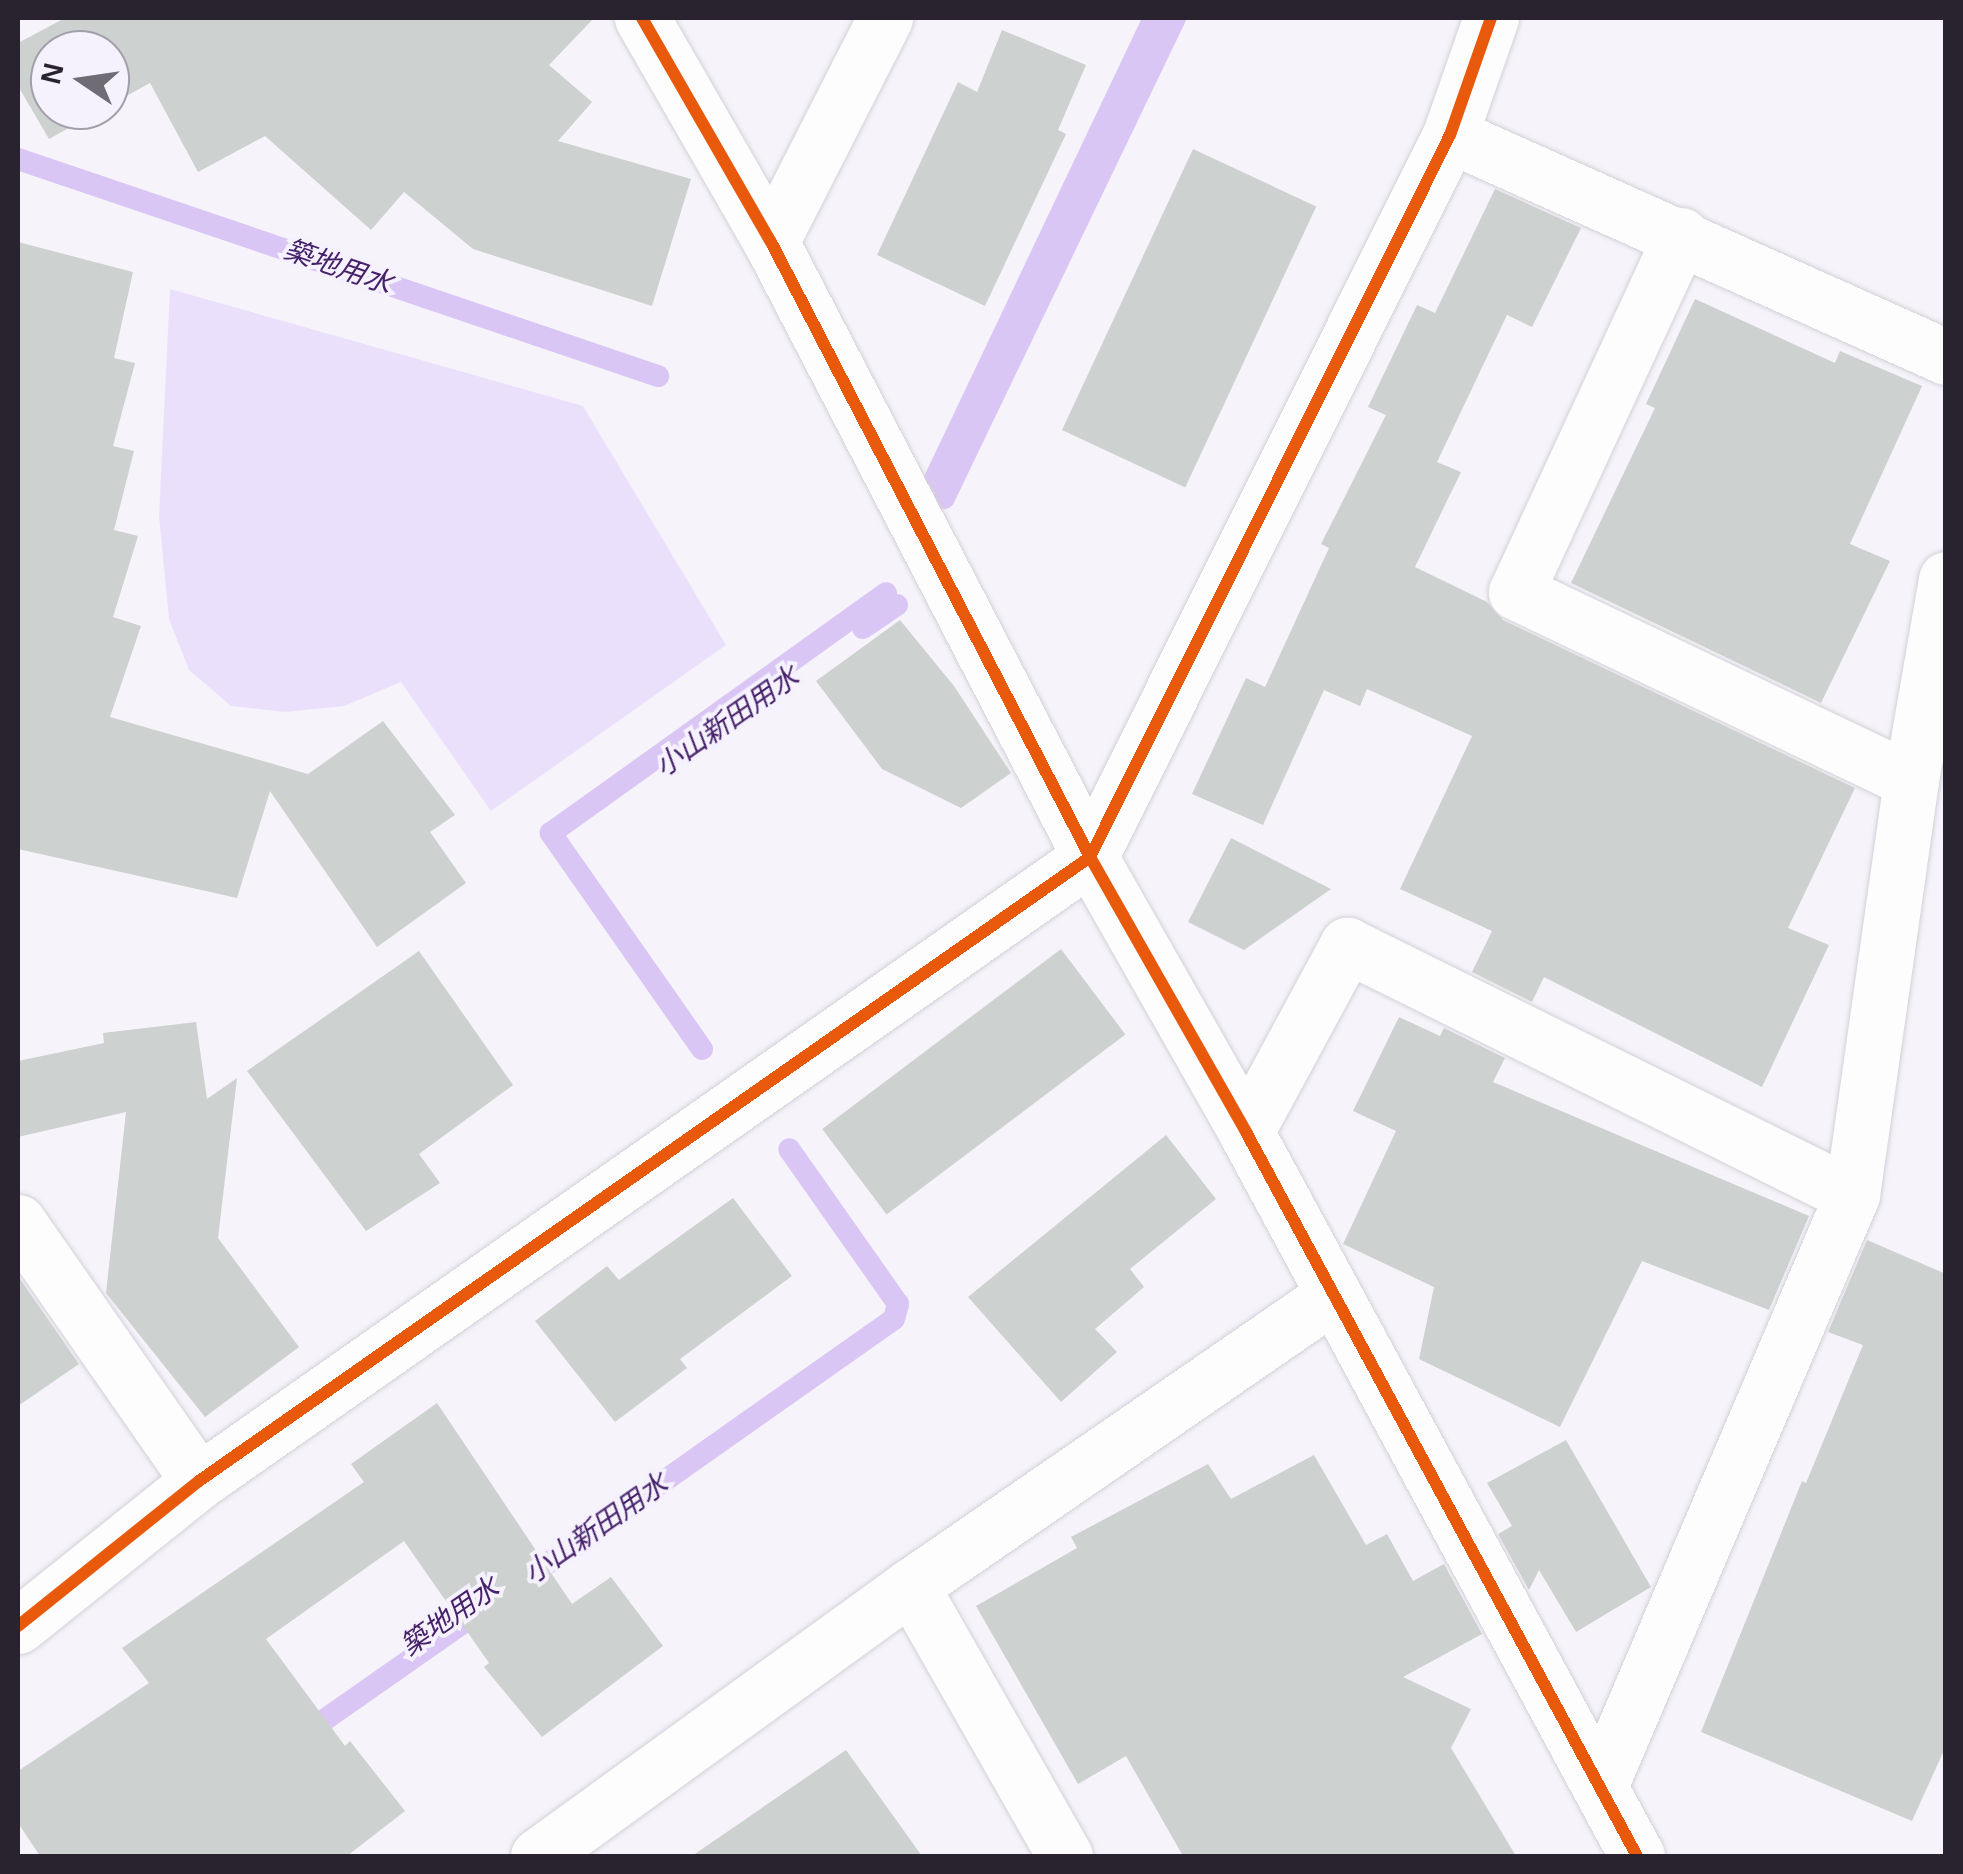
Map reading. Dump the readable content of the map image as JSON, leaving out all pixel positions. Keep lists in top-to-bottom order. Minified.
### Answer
{"water":["築地用水","小山新田用水"],"north":"left"}
